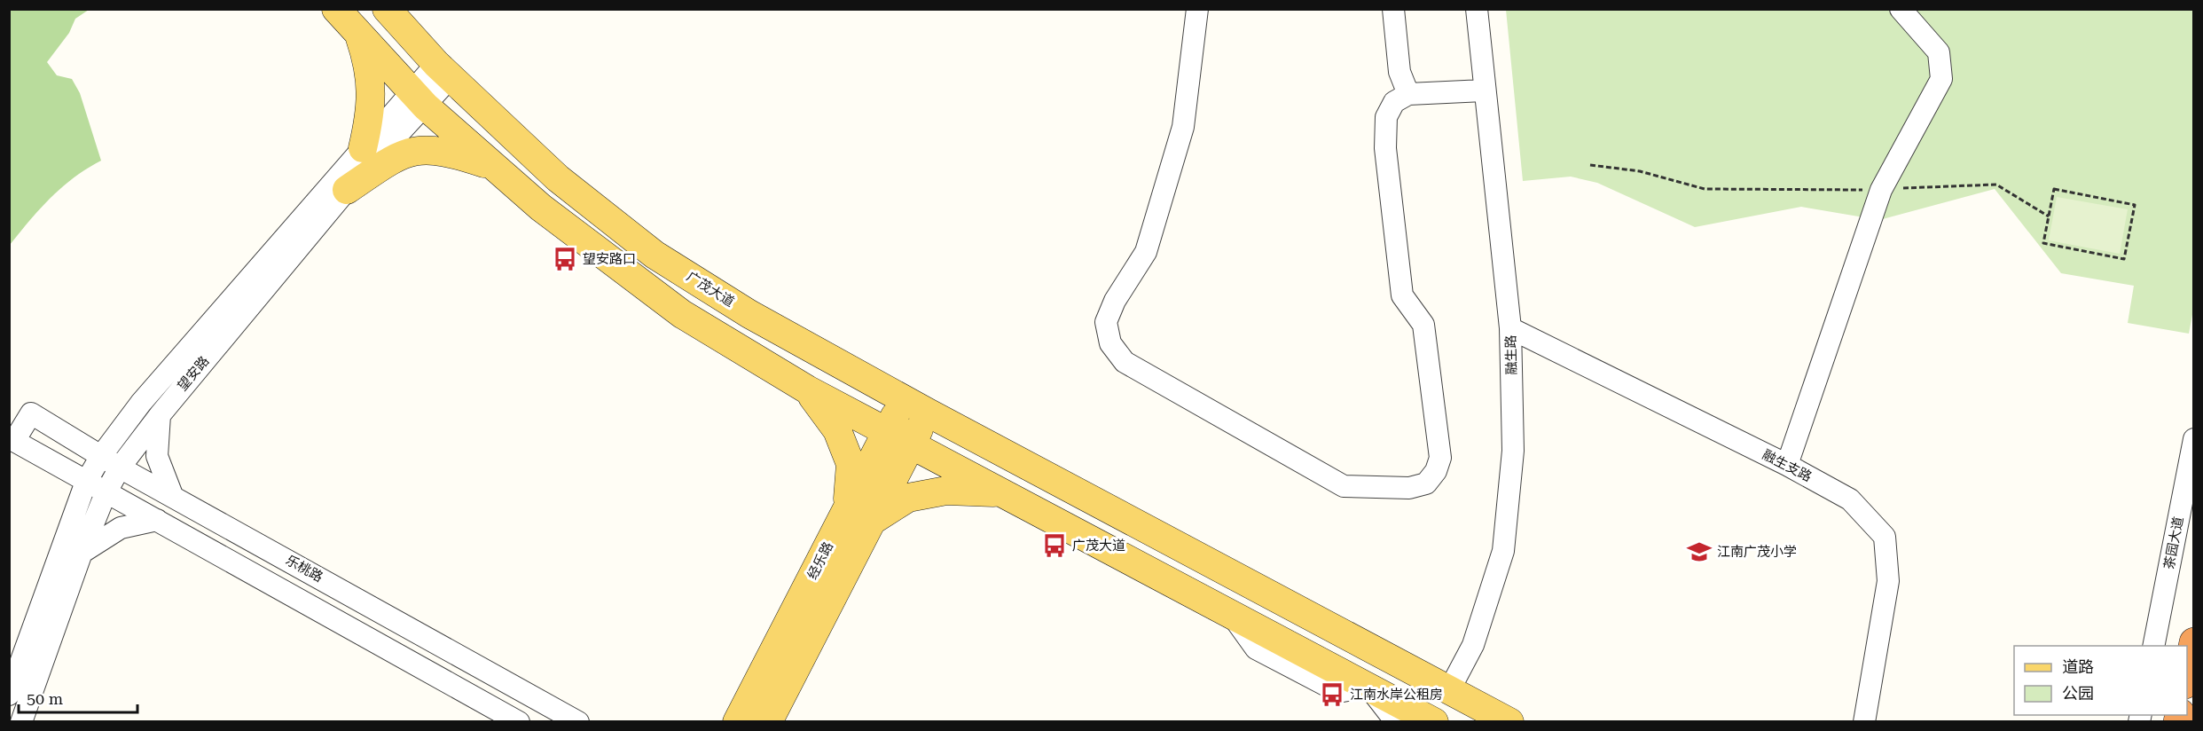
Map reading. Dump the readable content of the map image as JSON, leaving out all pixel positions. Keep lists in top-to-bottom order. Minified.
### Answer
{"streets":{"main road":["广茂大道","经乐路"],"street":["融生路","望安路","融生支路","茶园大道","乐桃路"]},"crossings":[["广茂大道","融生路"],["广茂大道","望安路"],["广茂大道","经乐路"],["融生路","融生支路"],["望安路","乐桃路"]],"places":{"bus stop":["望安路口","广茂大道","江南水岸公租房"],"school or university":["江南广茂小学"]},"legend":["道路","公园"],"scale_bar":"50 m"}
